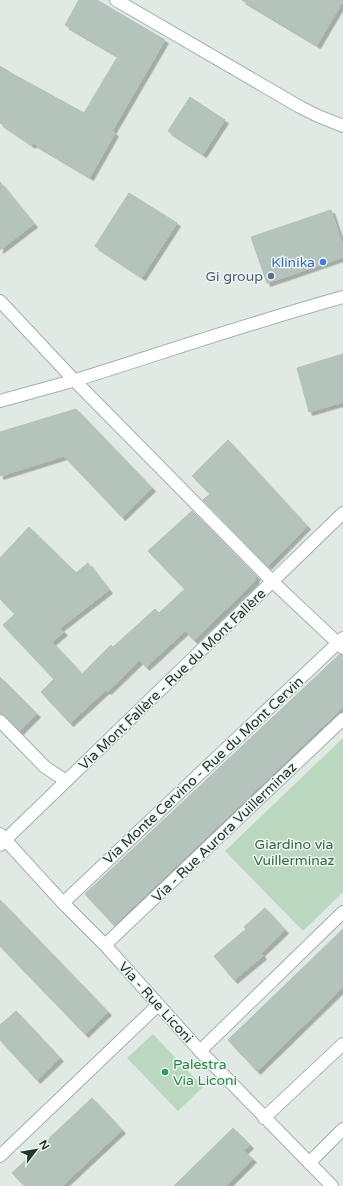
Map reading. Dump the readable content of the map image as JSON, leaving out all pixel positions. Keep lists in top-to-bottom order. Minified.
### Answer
{"streets":{"street":["Via Mont Fallère - Rue du Mont Fallère","Via Monte Cervino - Rue du Mont Cervin","Via - Rue Aurora Vuillerminaz","Via - Rue Liconi"]},"crossings":[["Via Mont Fallère - Rue du Mont Fallère","Via - Rue Liconi"],["Via Monte Cervino - Rue du Mont Cervin","Via - Rue Liconi"],["Via - Rue Aurora Vuillerminaz","Via - Rue Liconi"]],"parks":["Giardino via Vuillerminaz"],"places":["Klinika","Gi group","Palestra Via Liconi"],"north":"top right"}
